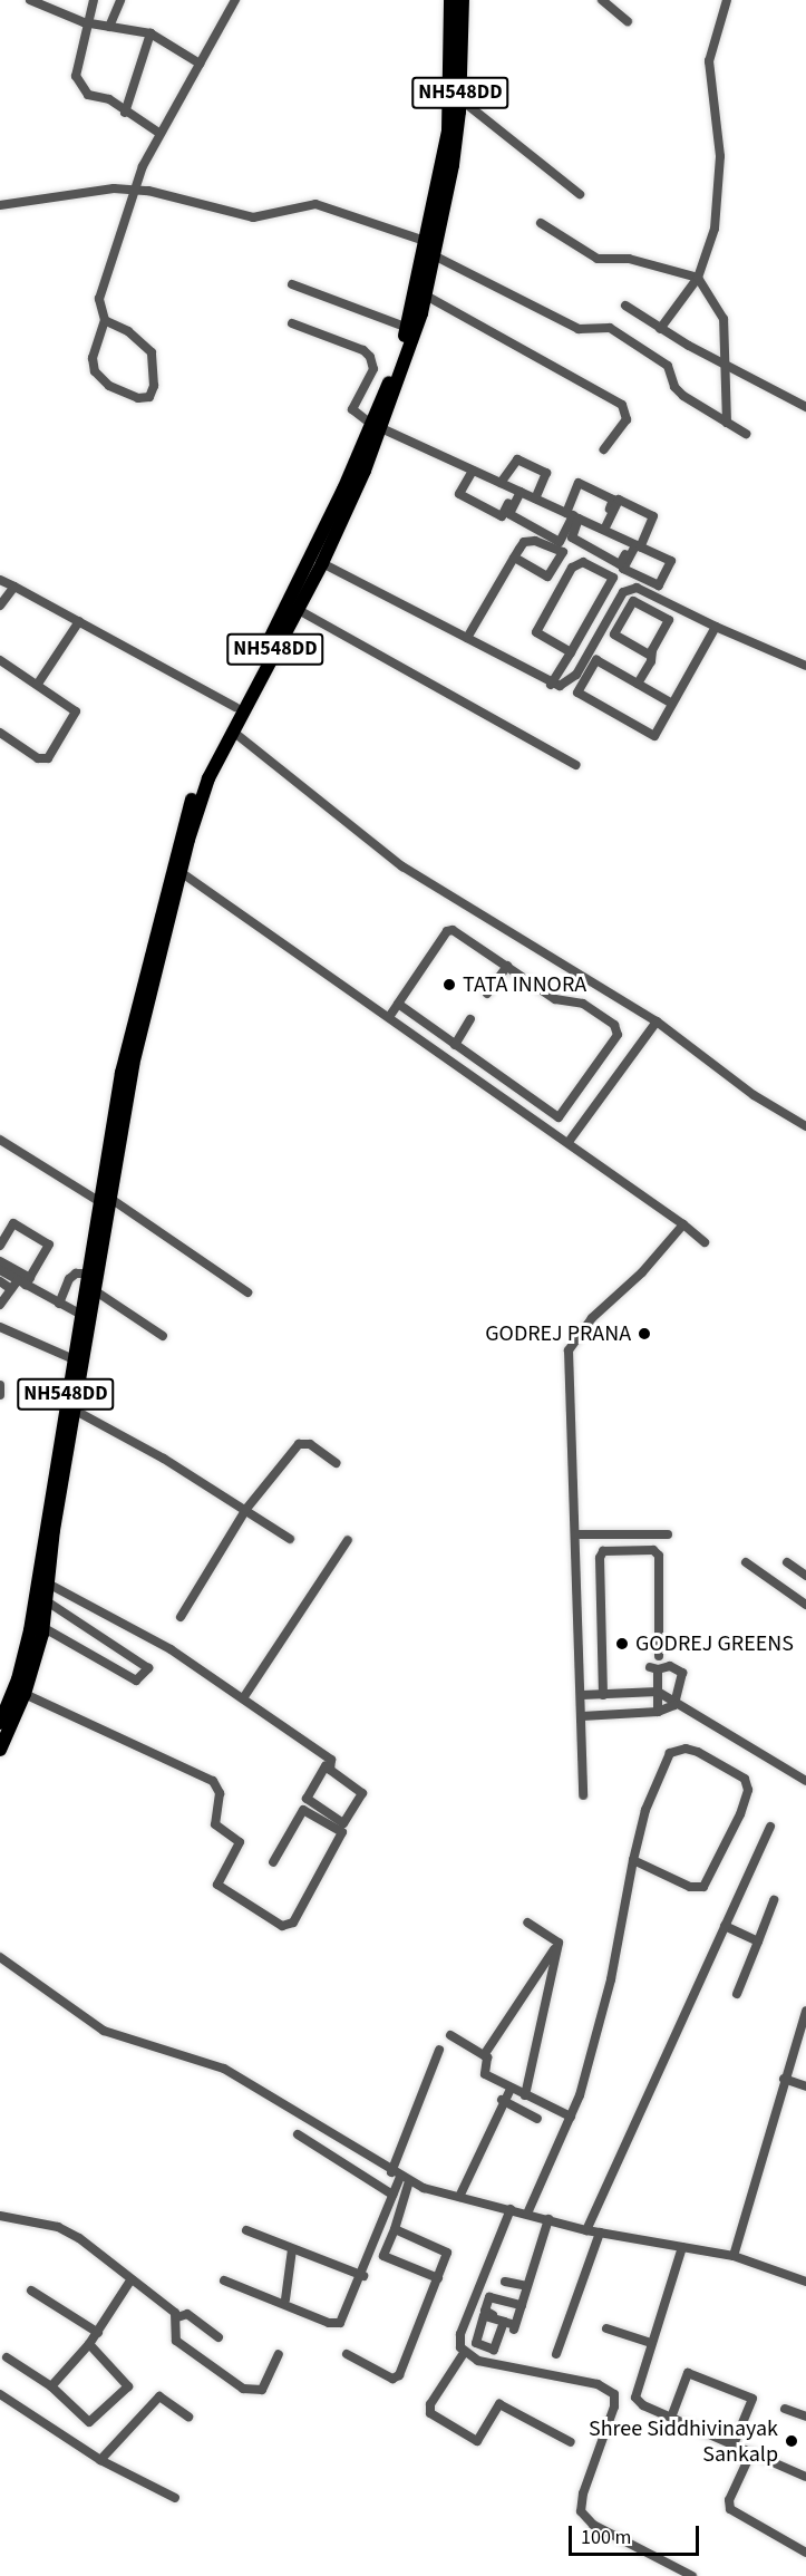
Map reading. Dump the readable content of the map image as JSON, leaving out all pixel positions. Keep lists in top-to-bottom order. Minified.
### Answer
{"streets":{"highway":["NH548DD"]},"places":["TATA INNORA","GODREJ PRANA","GODREJ GREENS","Shree Siddhivinayak Sankalp"],"scale_bar":"100 m"}
